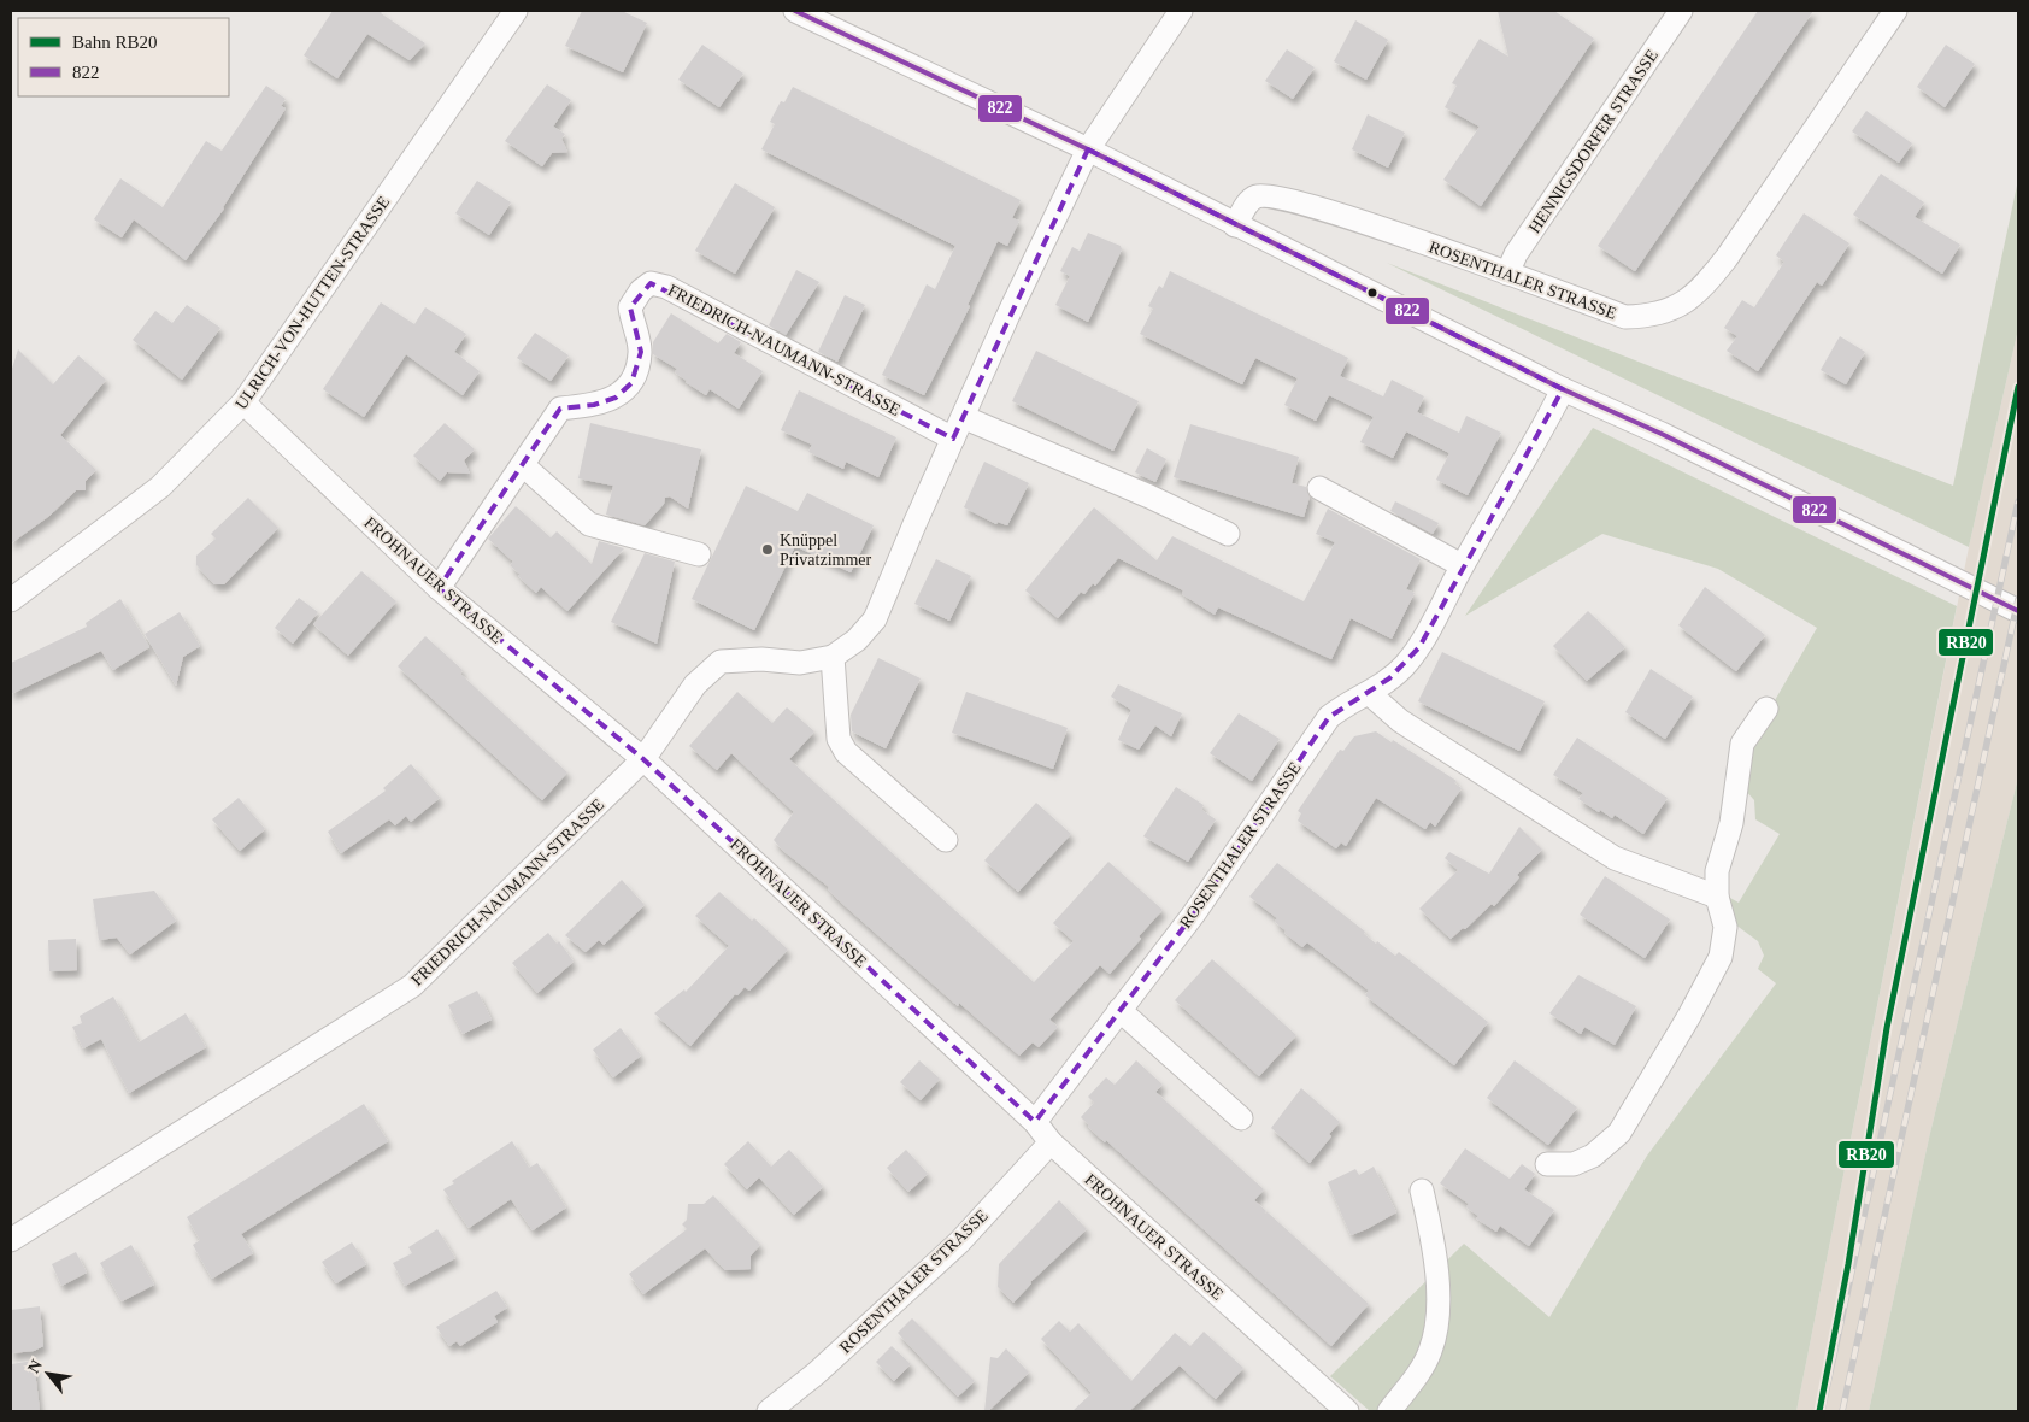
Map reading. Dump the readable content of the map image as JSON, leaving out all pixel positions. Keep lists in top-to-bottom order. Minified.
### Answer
{"streets":{"street":["HENNIGSDORFER STRASSE","ROSENTHALER STRASSE","ULRICH-VON-HUTTEN-STRASSE","FRIEDRICH-NAUMANN-STRASSE","FROHNAUER STRASSE"]},"crossings":[["HENNIGSDORFER STRASSE","ROSENTHALER STRASSE"],["ROSENTHALER STRASSE","FROHNAUER STRASSE"],["ULRICH-VON-HUTTEN-STRASSE","FROHNAUER STRASSE"],["FRIEDRICH-NAUMANN-STRASSE","FROHNAUER STRASSE"]],"places":["Knüppel Privatzimmer"],"lines":["transit line 822","rail line RB20"],"legend":["Bahn RB20","822"],"north":"top left"}
